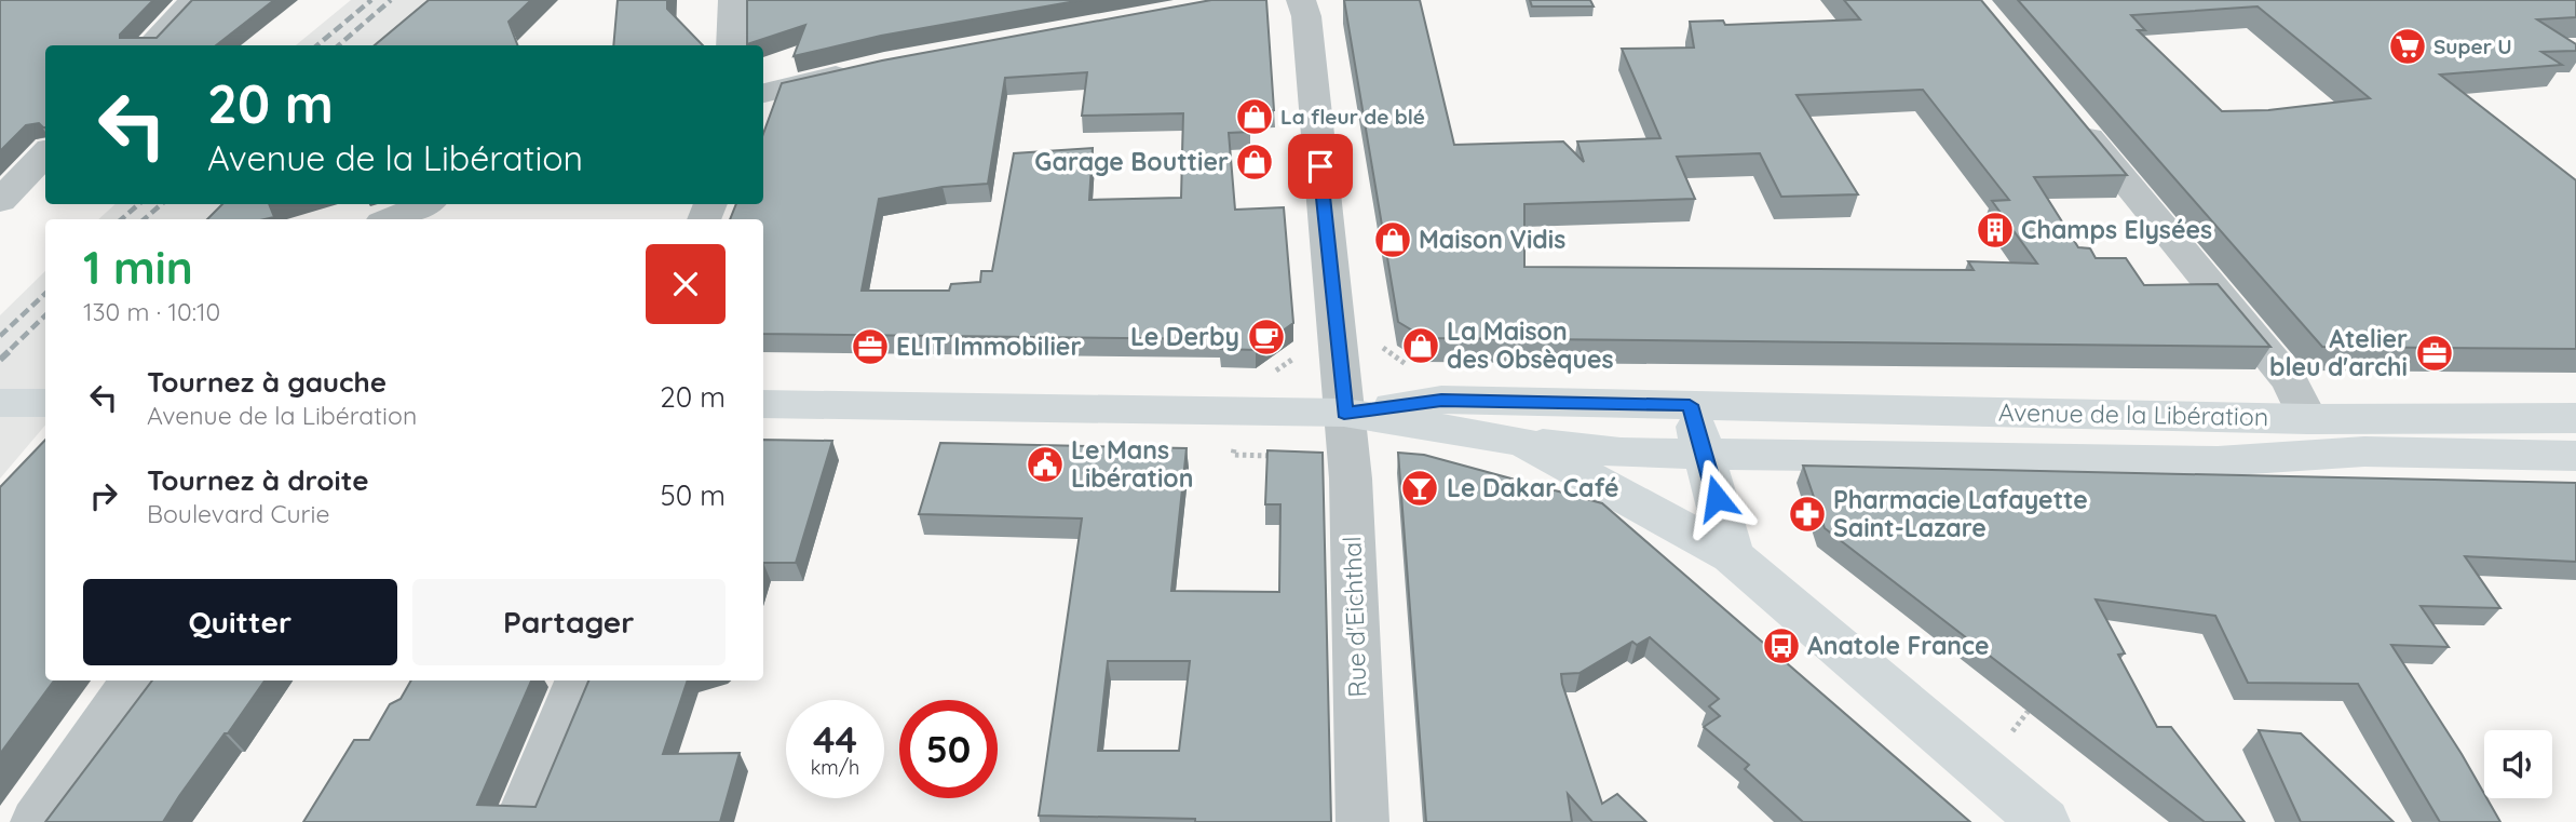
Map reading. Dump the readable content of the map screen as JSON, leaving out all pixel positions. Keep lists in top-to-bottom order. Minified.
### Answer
{"streets":{"main road":["Avenue de la Libération"],"street":["Rue d'Eichthal"]},"crossings":[["Avenue de la Libération","Rue d'Eichthal"]],"places":{"supermarket":["Super U"],"shop":["La fleur de blé","Garage Bouttier","Maison Vidis","La Maison des Obsèques"],"building":["Champs Elysées"],"cafe":["Le Derby"],"office":["ELIT Immobilier","Atelier bleu d'archi"],"public building":["Le Mans Libération"],"bar":["Le Dakar Café"],"pharmacy":["Pharmacie Lafayette Saint-Lazare"],"bus stop":["Anatole France"]},"page":{"turn":["20 m","Avenue de la Libération"],"heading":["1 min","130 m · 10:10"],"list":[{"name":"Tournez à gauche","note":"Avenue de la Libération","value":"20 m"},{"name":"Tournez à droite","note":"Boulevard Curie","value":"50 m"}],"buttons":["Quitter","Partager"],"speed":"44 km/h","limit":"50"}}
